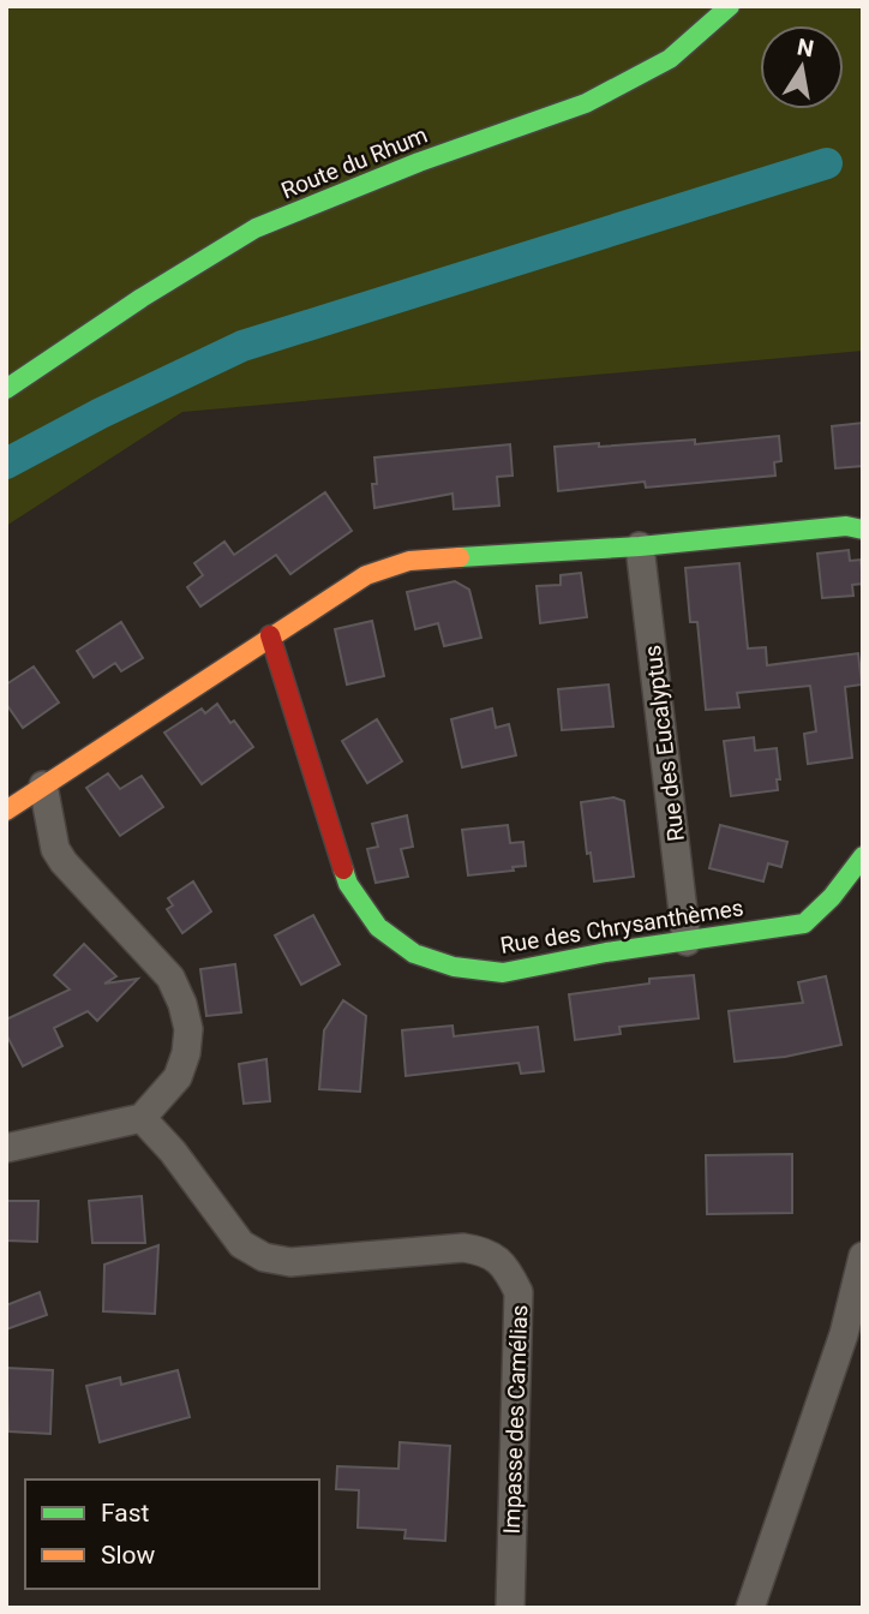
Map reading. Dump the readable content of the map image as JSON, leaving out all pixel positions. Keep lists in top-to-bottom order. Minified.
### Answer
{"streets":{"street":["Route du Rhum","Rue des Eucalyptus","Rue des Chrysanthèmes","Impasse des Camélias"]},"crossings":[["Rue des Eucalyptus","Rue des Chrysanthèmes"]],"legend":["Fast","Slow"],"north":"top"}
